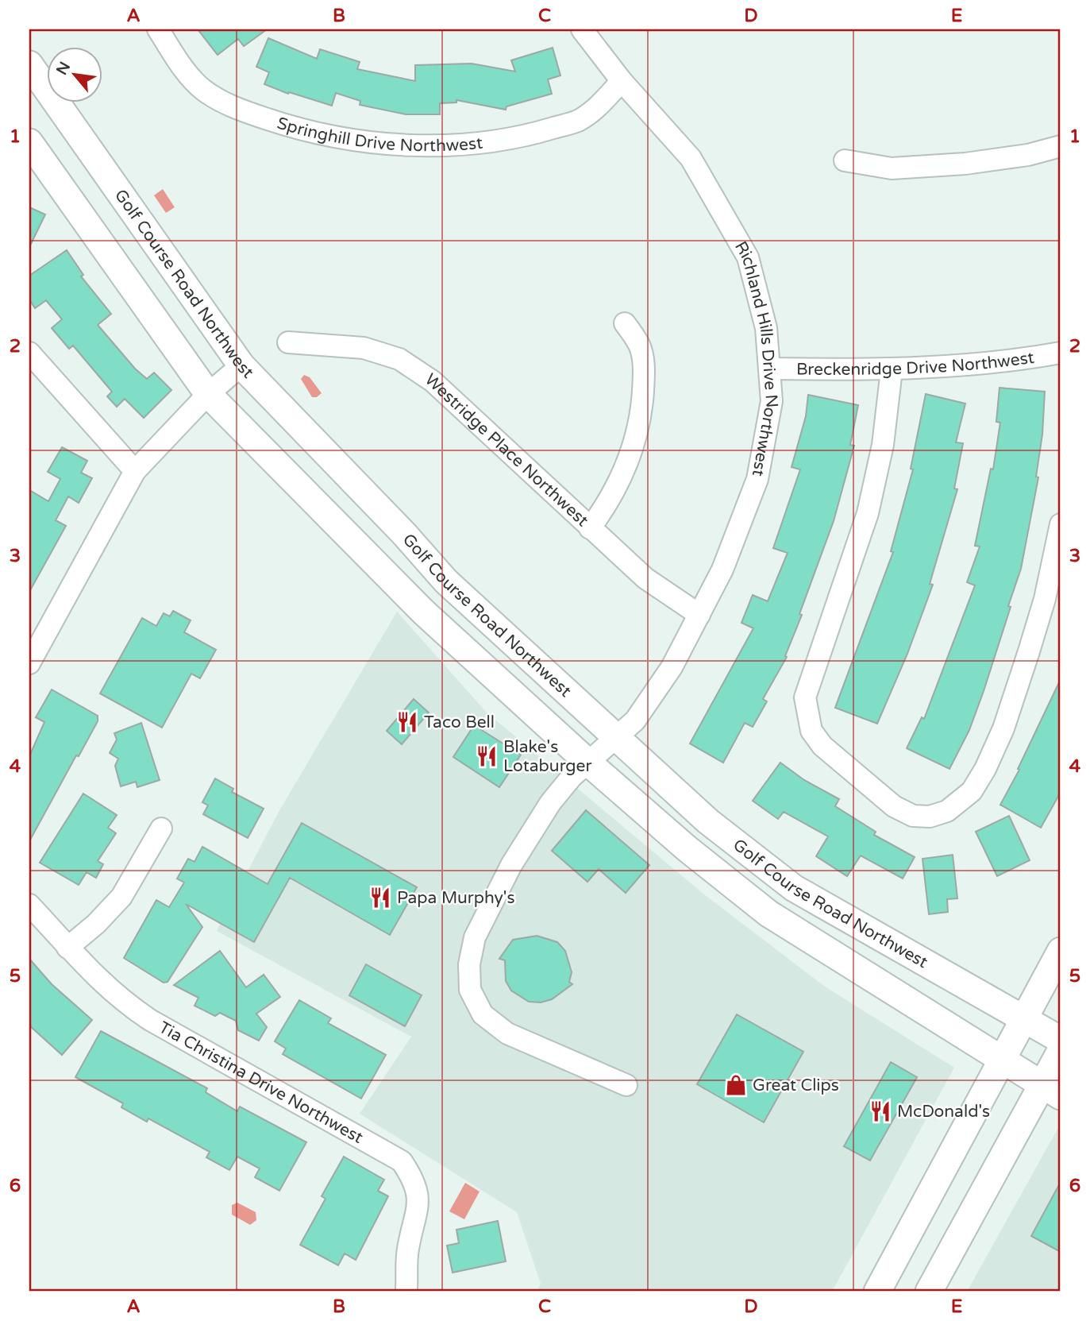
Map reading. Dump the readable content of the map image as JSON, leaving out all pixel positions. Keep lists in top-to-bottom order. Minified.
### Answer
{"streets":{"main road":["Golf Course Road Northwest"],"street":["Springhill Drive Northwest","Richland Hills Drive Northwest","Breckenridge Drive Northwest","Westridge Place Northwest","Tia Christina Drive Northwest"]},"crossings":[["Springhill Drive Northwest","Richland Hills Drive Northwest"],["Golf Course Road Northwest","Richland Hills Drive Northwest"],["Richland Hills Drive Northwest","Breckenridge Drive Northwest"],["Richland Hills Drive Northwest","Westridge Place Northwest"]],"places":{"restaurant":["Taco Bell","Blake's Lotaburger","Papa Murphy's","McDonald's"],"shop":["Great Clips"]},"north":"top left","grid":{"columns":["A","B","C","D","E"],"rows":["1","2","3","4","5","6"]}}
